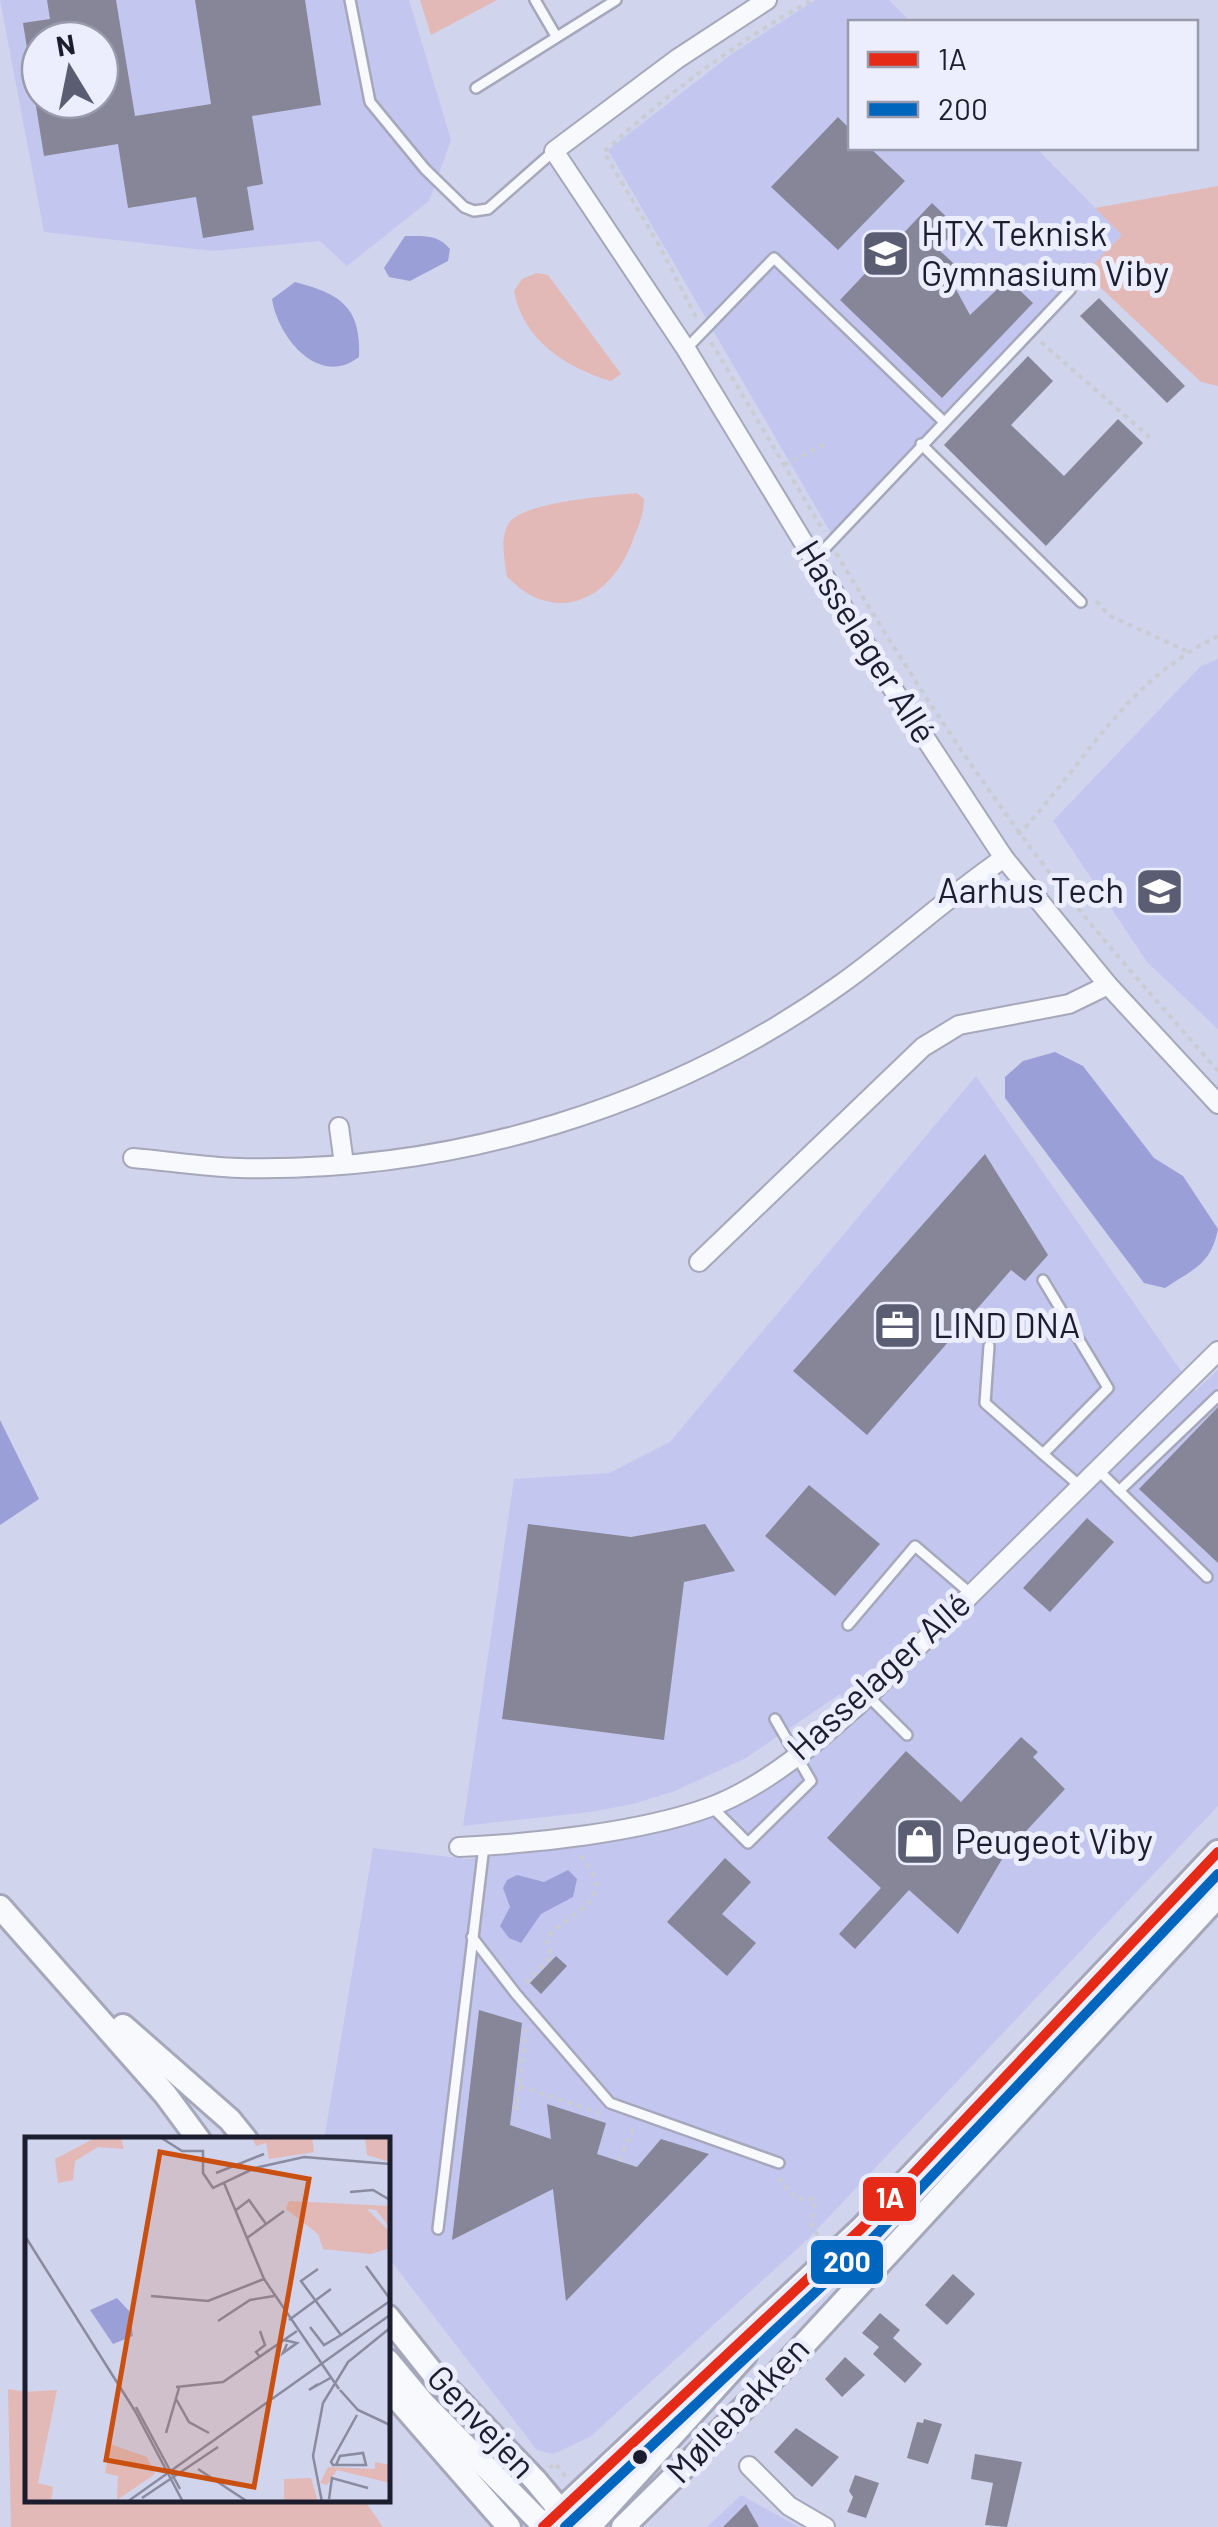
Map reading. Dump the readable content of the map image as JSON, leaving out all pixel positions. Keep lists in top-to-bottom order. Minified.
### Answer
{"streets":{"main road":["Møllebakken","Genvejen"],"street":["Hasselager Allé"]},"crossings":[["Møllebakken","Genvejen"]],"places":{"school or university":["HTX Teknisk Gymnasium Viby","Aarhus Tech"],"office":["LIND DNA"],"shop":["Peugeot Viby"]},"lines":["transit line 1A","transit line 200"],"legend":["1A","200"],"north":"top"}
